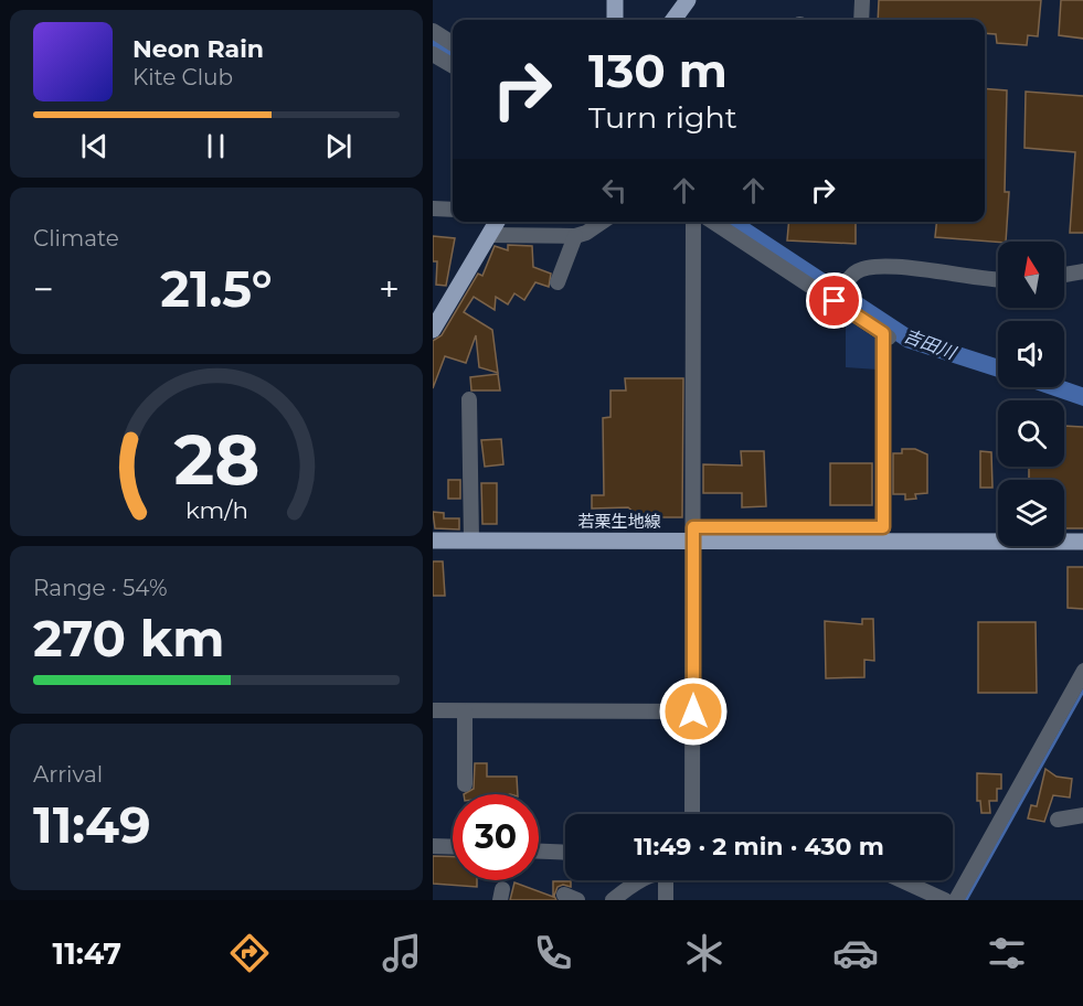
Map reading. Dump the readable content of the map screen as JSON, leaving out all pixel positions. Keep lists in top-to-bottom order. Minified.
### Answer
{"streets":{"main road":["若栗生地線"]},"water":["吉田川"],"north":"top","page":{"turn":["130 m","Turn right"],"song":["Neon Rain","Kite Club"],"tile":["Climate",["Range · 54%","270 km"],["Arrival","11:49"]],"heat":["−","21.5°","+"],"limit":"30","trip":"11:49 · 2 min · 430 m","tabs":"11:47","gauge":["28","km/h"]}}
